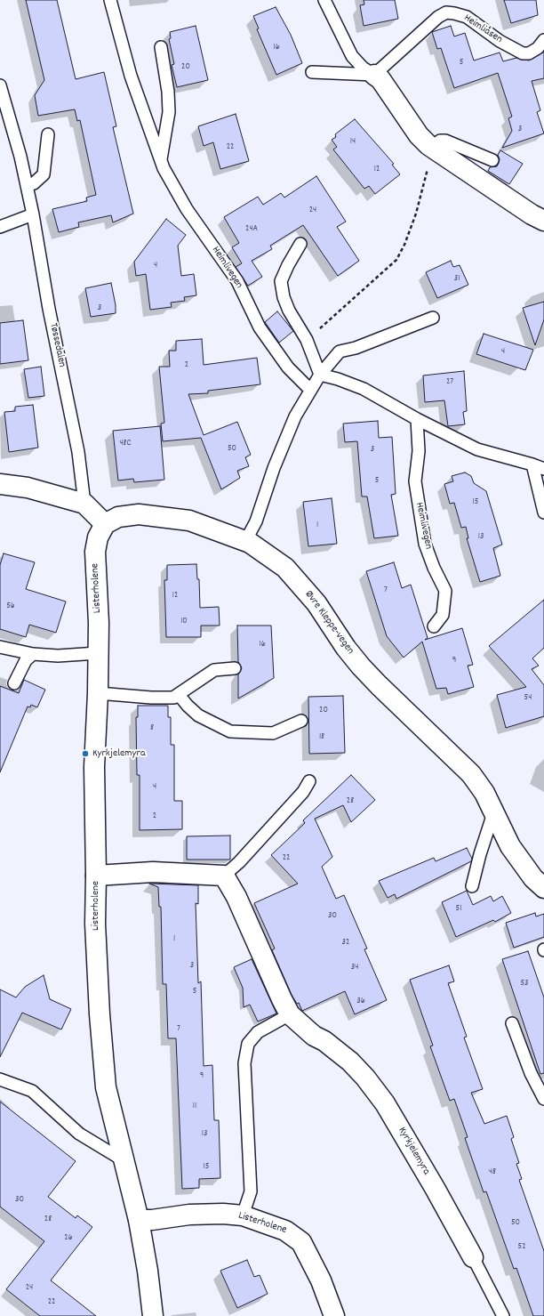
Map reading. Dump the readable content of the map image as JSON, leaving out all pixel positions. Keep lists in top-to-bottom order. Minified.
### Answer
{"streets":{"street":["Listerholene","Øvre Kleppe-vegen","Kyrkjelemyra"],"lane":["Heimliåsen","Heimlivegen","Tøssedalen"]},"crossings":[["Listerholene","Øvre Kleppe-vegen"]],"places":["Kyrkjelemyra"],"house_numbers":["16","5","20","3","14","22","12","24","24A","4","31","3","4","2","27","48C","50","3","5","15","1","13","7","12","56","10","16","9","54","20","8","18","4","28","2","22","51","30","1","32","3","34","53","5","36","7","9","11","13","15","48","30","28","50","26","52","24","22"]}
